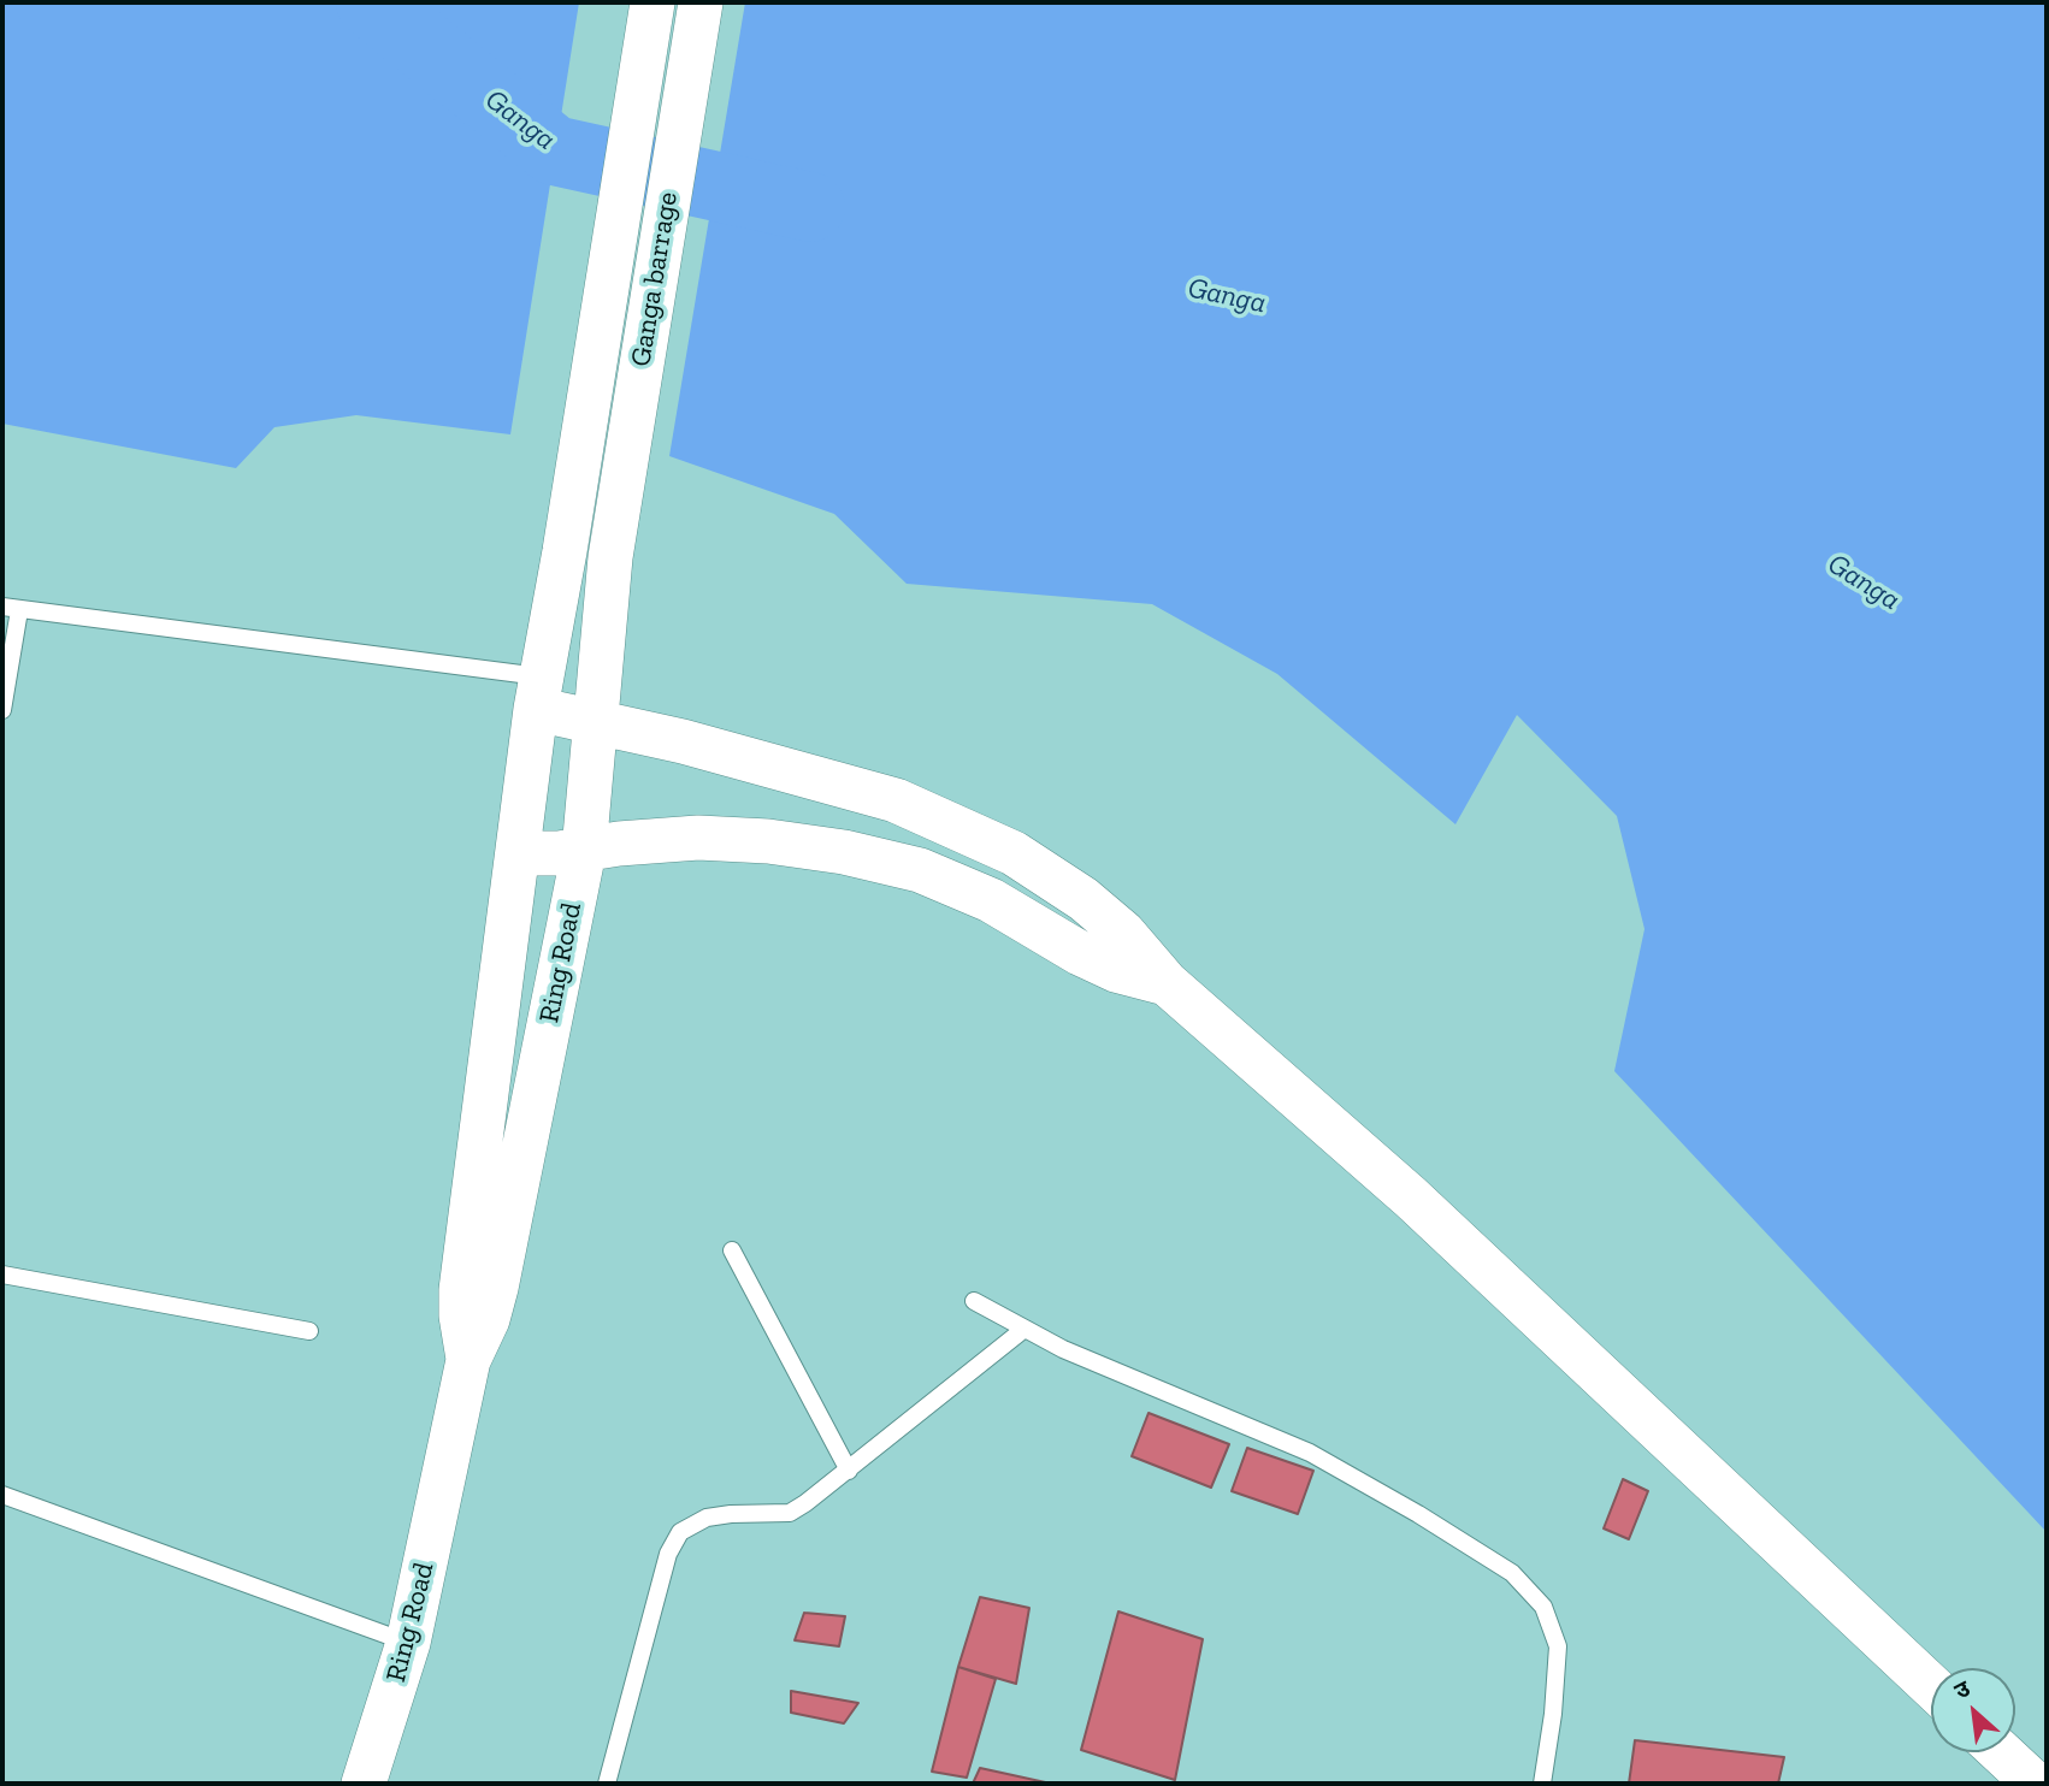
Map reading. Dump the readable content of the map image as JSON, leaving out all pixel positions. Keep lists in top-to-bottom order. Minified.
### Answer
{"streets":{"main road":["Ganga barrage","Ring Road"]},"crossings":[["Ganga barrage","Ring Road"]],"water":["Ganga"],"north":"top left"}
